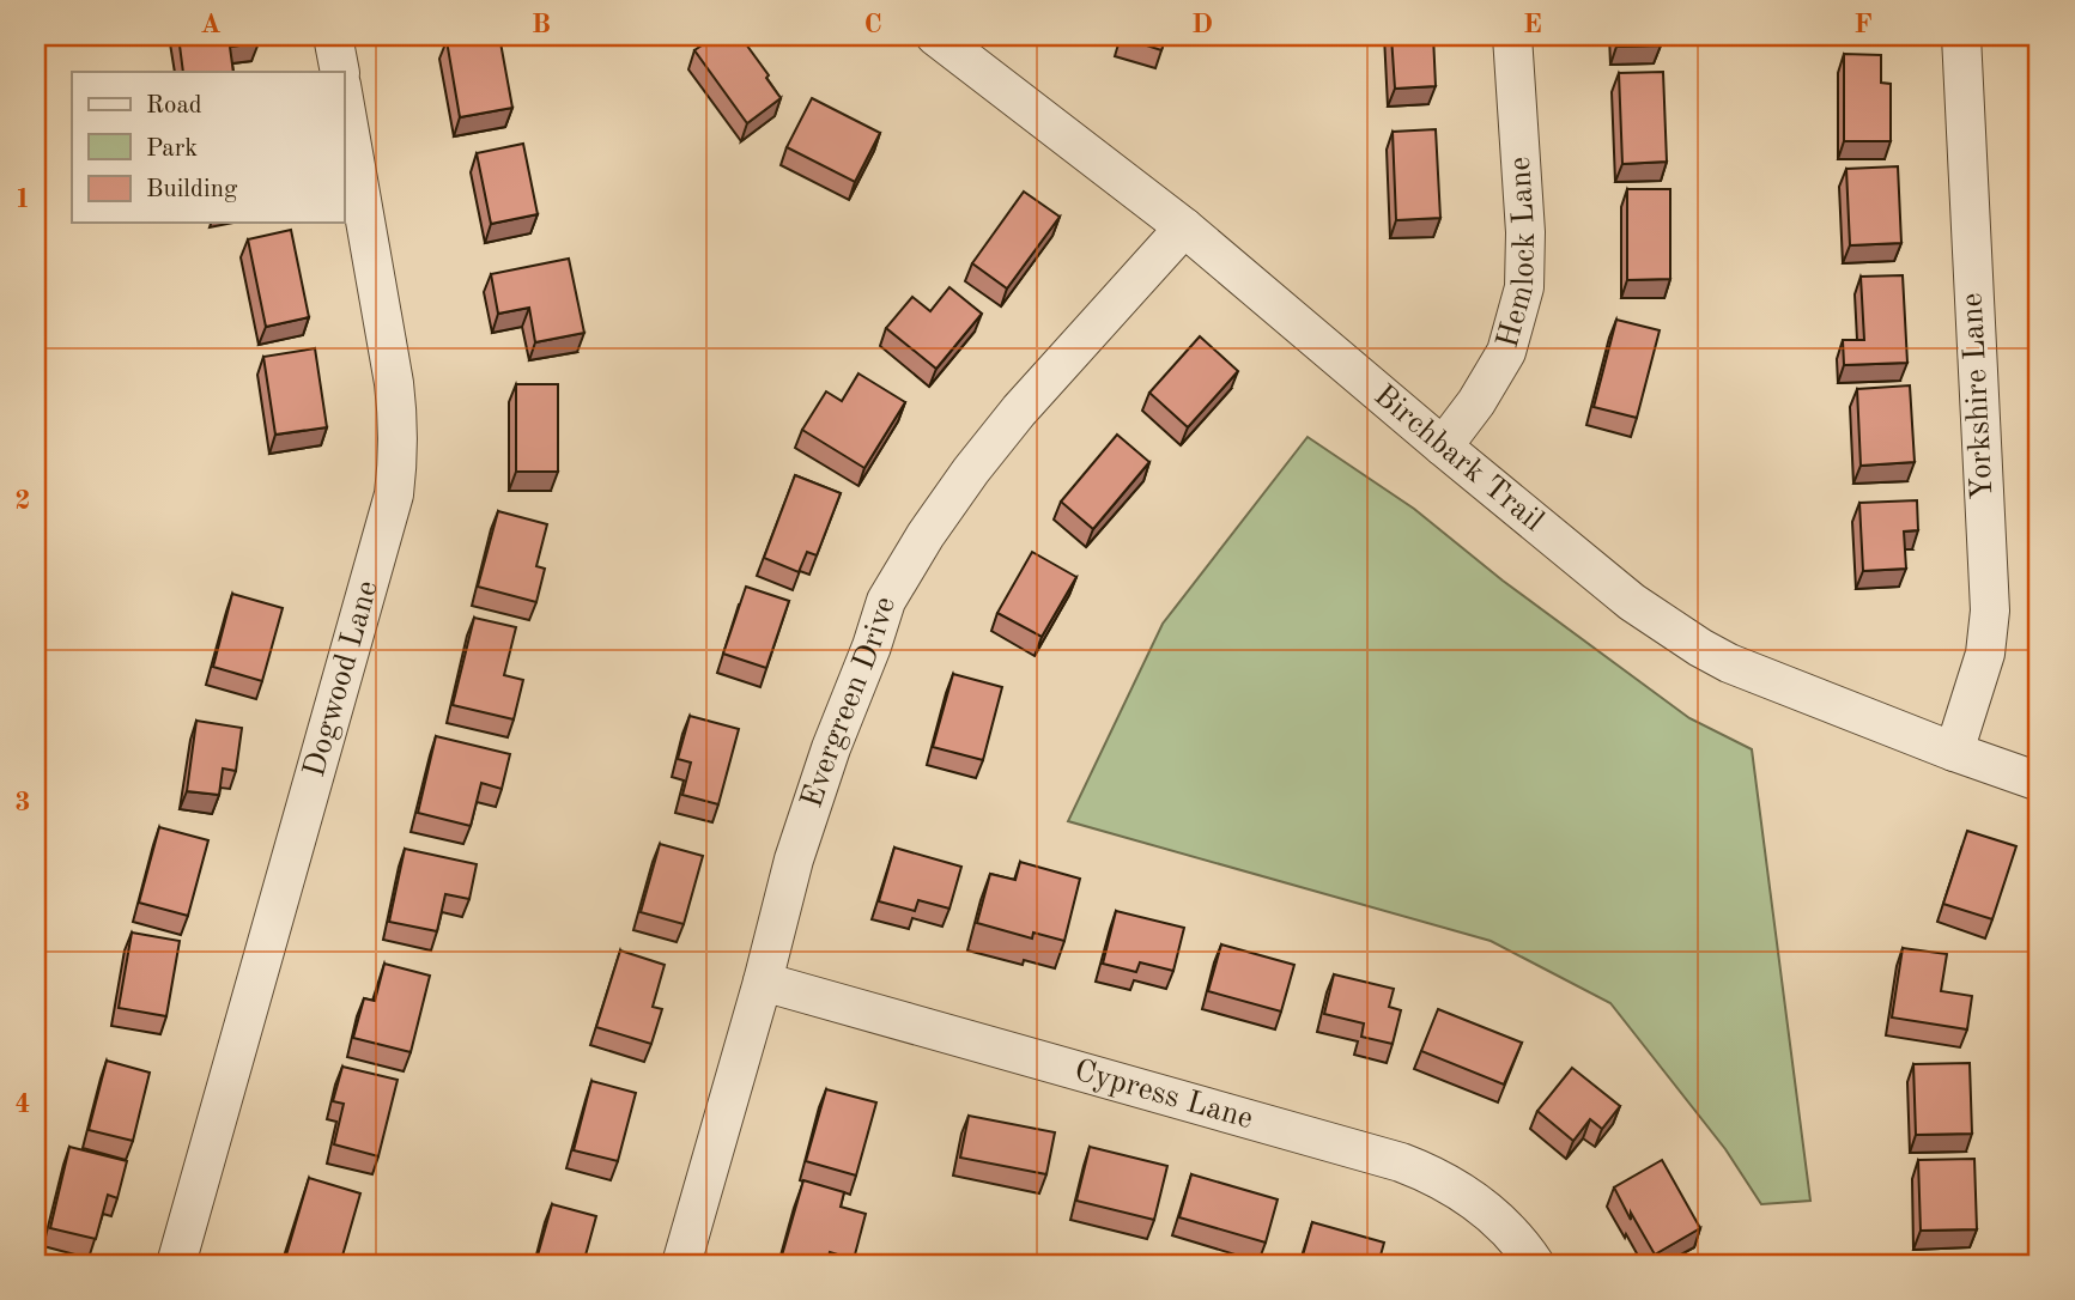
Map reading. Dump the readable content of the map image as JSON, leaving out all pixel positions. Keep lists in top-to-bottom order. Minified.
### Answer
{"streets":{"street":["Hemlock Lane","Yorkshire Lane","Birchbark Trail","Dogwood Lane","Evergreen Drive","Cypress Lane"]},"crossings":[["Hemlock Lane","Birchbark Trail"],["Yorkshire Lane","Birchbark Trail"],["Birchbark Trail","Evergreen Drive"],["Evergreen Drive","Cypress Lane"]],"legend":["Road","Park","Building"],"grid":{"columns":["A","B","C","D","E","F"],"rows":["1","2","3","4"]}}
